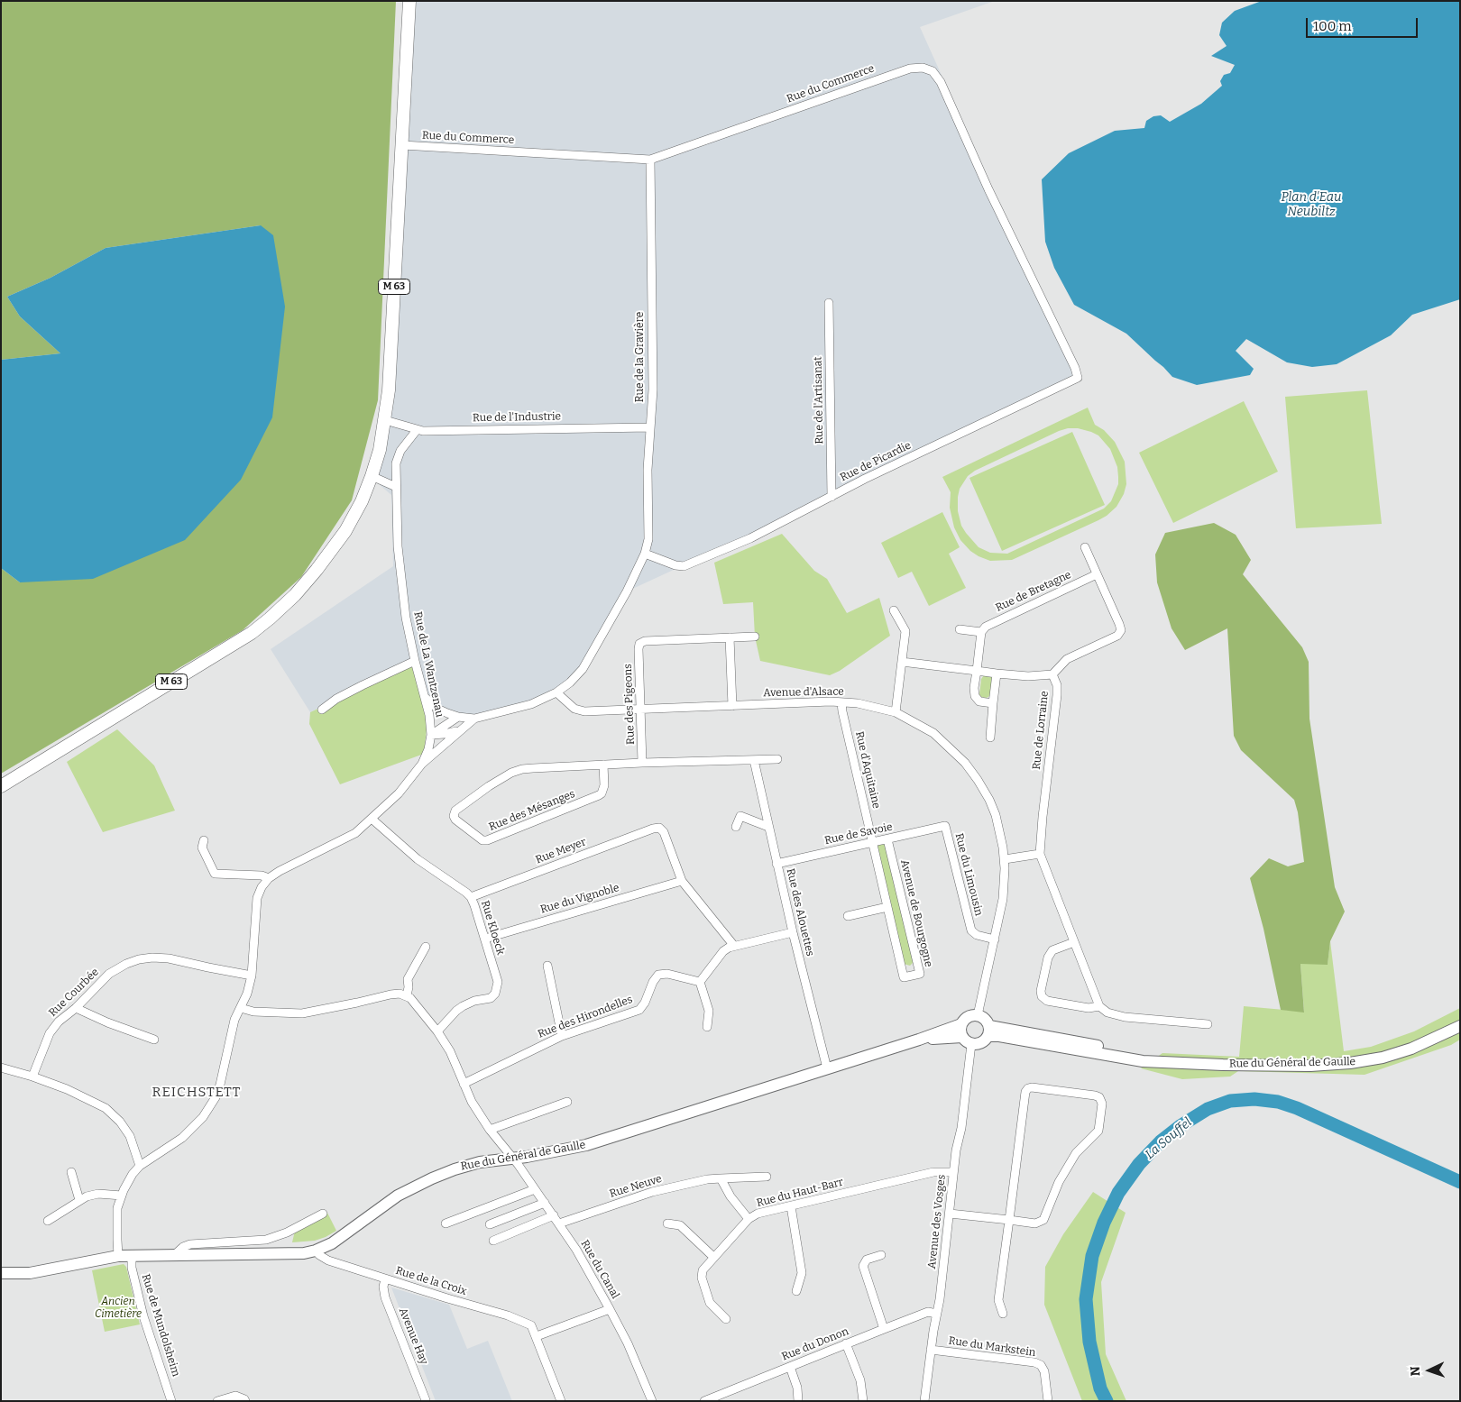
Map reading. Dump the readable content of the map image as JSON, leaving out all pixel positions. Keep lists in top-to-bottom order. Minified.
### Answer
{"streets":{"main road":["M 63","Rue du Général de Gaulle"],"street":["Rue du Commerce","Rue de la Gravière","Rue de l'Artisanat","Rue de l'Industrie","Rue de Picardie","Rue de Bretagne","Rue de La Wantzenau","Avenue d'Alsace","Rue des Pigeons","Rue de Lorraine","Rue d'Aquitaine","Rue des Mésanges","Rue de Savoie","Rue Meyer","Rue du Limousin","Rue du Vignoble","Rue des Alouettes","Avenue de Bourgogne","Rue Kloeck","Rue Courbée","Rue des Hirondelles","Rue Neuve","Rue du Haut-Barr","Avenue des Vosges","Rue du Canal","Rue de la Croix","Rue de Mundolsheim","Avenue Hay","Rue du Donon","Rue du Markstein"]},"crossings":[["Rue du Commerce","M 63"],["Rue du Commerce","Rue de la Gravière"],["Rue du Commerce","Rue de Picardie"],["M 63","Rue de l'Industrie"],["Rue de la Gravière","Rue de l'Industrie"],["Rue de la Gravière","Rue de Picardie"],["Rue de la Gravière","Avenue d'Alsace"],["Rue de l'Artisanat","Rue de Picardie"],["Rue de l'Industrie","Rue de La Wantzenau"],["Rue de La Wantzenau","Rue Kloeck"],["Rue de La Wantzenau","Rue Courbée"],["Rue de La Wantzenau","Rue du Général de Gaulle"],["Avenue d'Alsace","Rue des Pigeons"],["Avenue d'Alsace","Rue d'Aquitaine"],["Avenue d'Alsace","Rue du Limousin"],["Avenue d'Alsace","Rue du Général de Gaulle"],["Avenue d'Alsace","Avenue des Vosges"],["Rue des Pigeons","Rue des Mésanges"],["Rue d'Aquitaine","Rue de Savoie"],["Rue d'Aquitaine","Avenue de Bourgogne"],["Rue des Mésanges","Rue des Alouettes"],["Rue de Savoie","Rue du Limousin"],["Rue de Savoie","Rue des Alouettes"],["Rue de Savoie","Avenue de Bourgogne"],["Rue Meyer","Rue du Vignoble"],["Rue Meyer","Rue Kloeck"],["Rue du Vignoble","Rue Kloeck"],["Rue des Alouettes","Rue du Général de Gaulle"],["Rue Kloeck","Rue du Canal"],["Rue des Hirondelles","Rue du Canal"],["Rue du Général de Gaulle","Avenue des Vosges"],["Rue du Général de Gaulle","Rue du Canal"],["Rue du Général de Gaulle","Rue de la Croix"],["Rue du Général de Gaulle","Rue de Mundolsheim"],["Rue Neuve","Rue du Canal"],["Rue du Haut-Barr","Avenue des Vosges"],["Avenue des Vosges","Rue du Donon"],["Avenue des Vosges","Rue du Markstein"],["Rue de la Croix","Avenue Hay"]],"districts":["REICHSTETT"],"water":["Plan d'Eau Neubiltz","La Souffel"],"parks":["Ancien Cimetière"],"scale_bar":"100 m","north":"left"}
